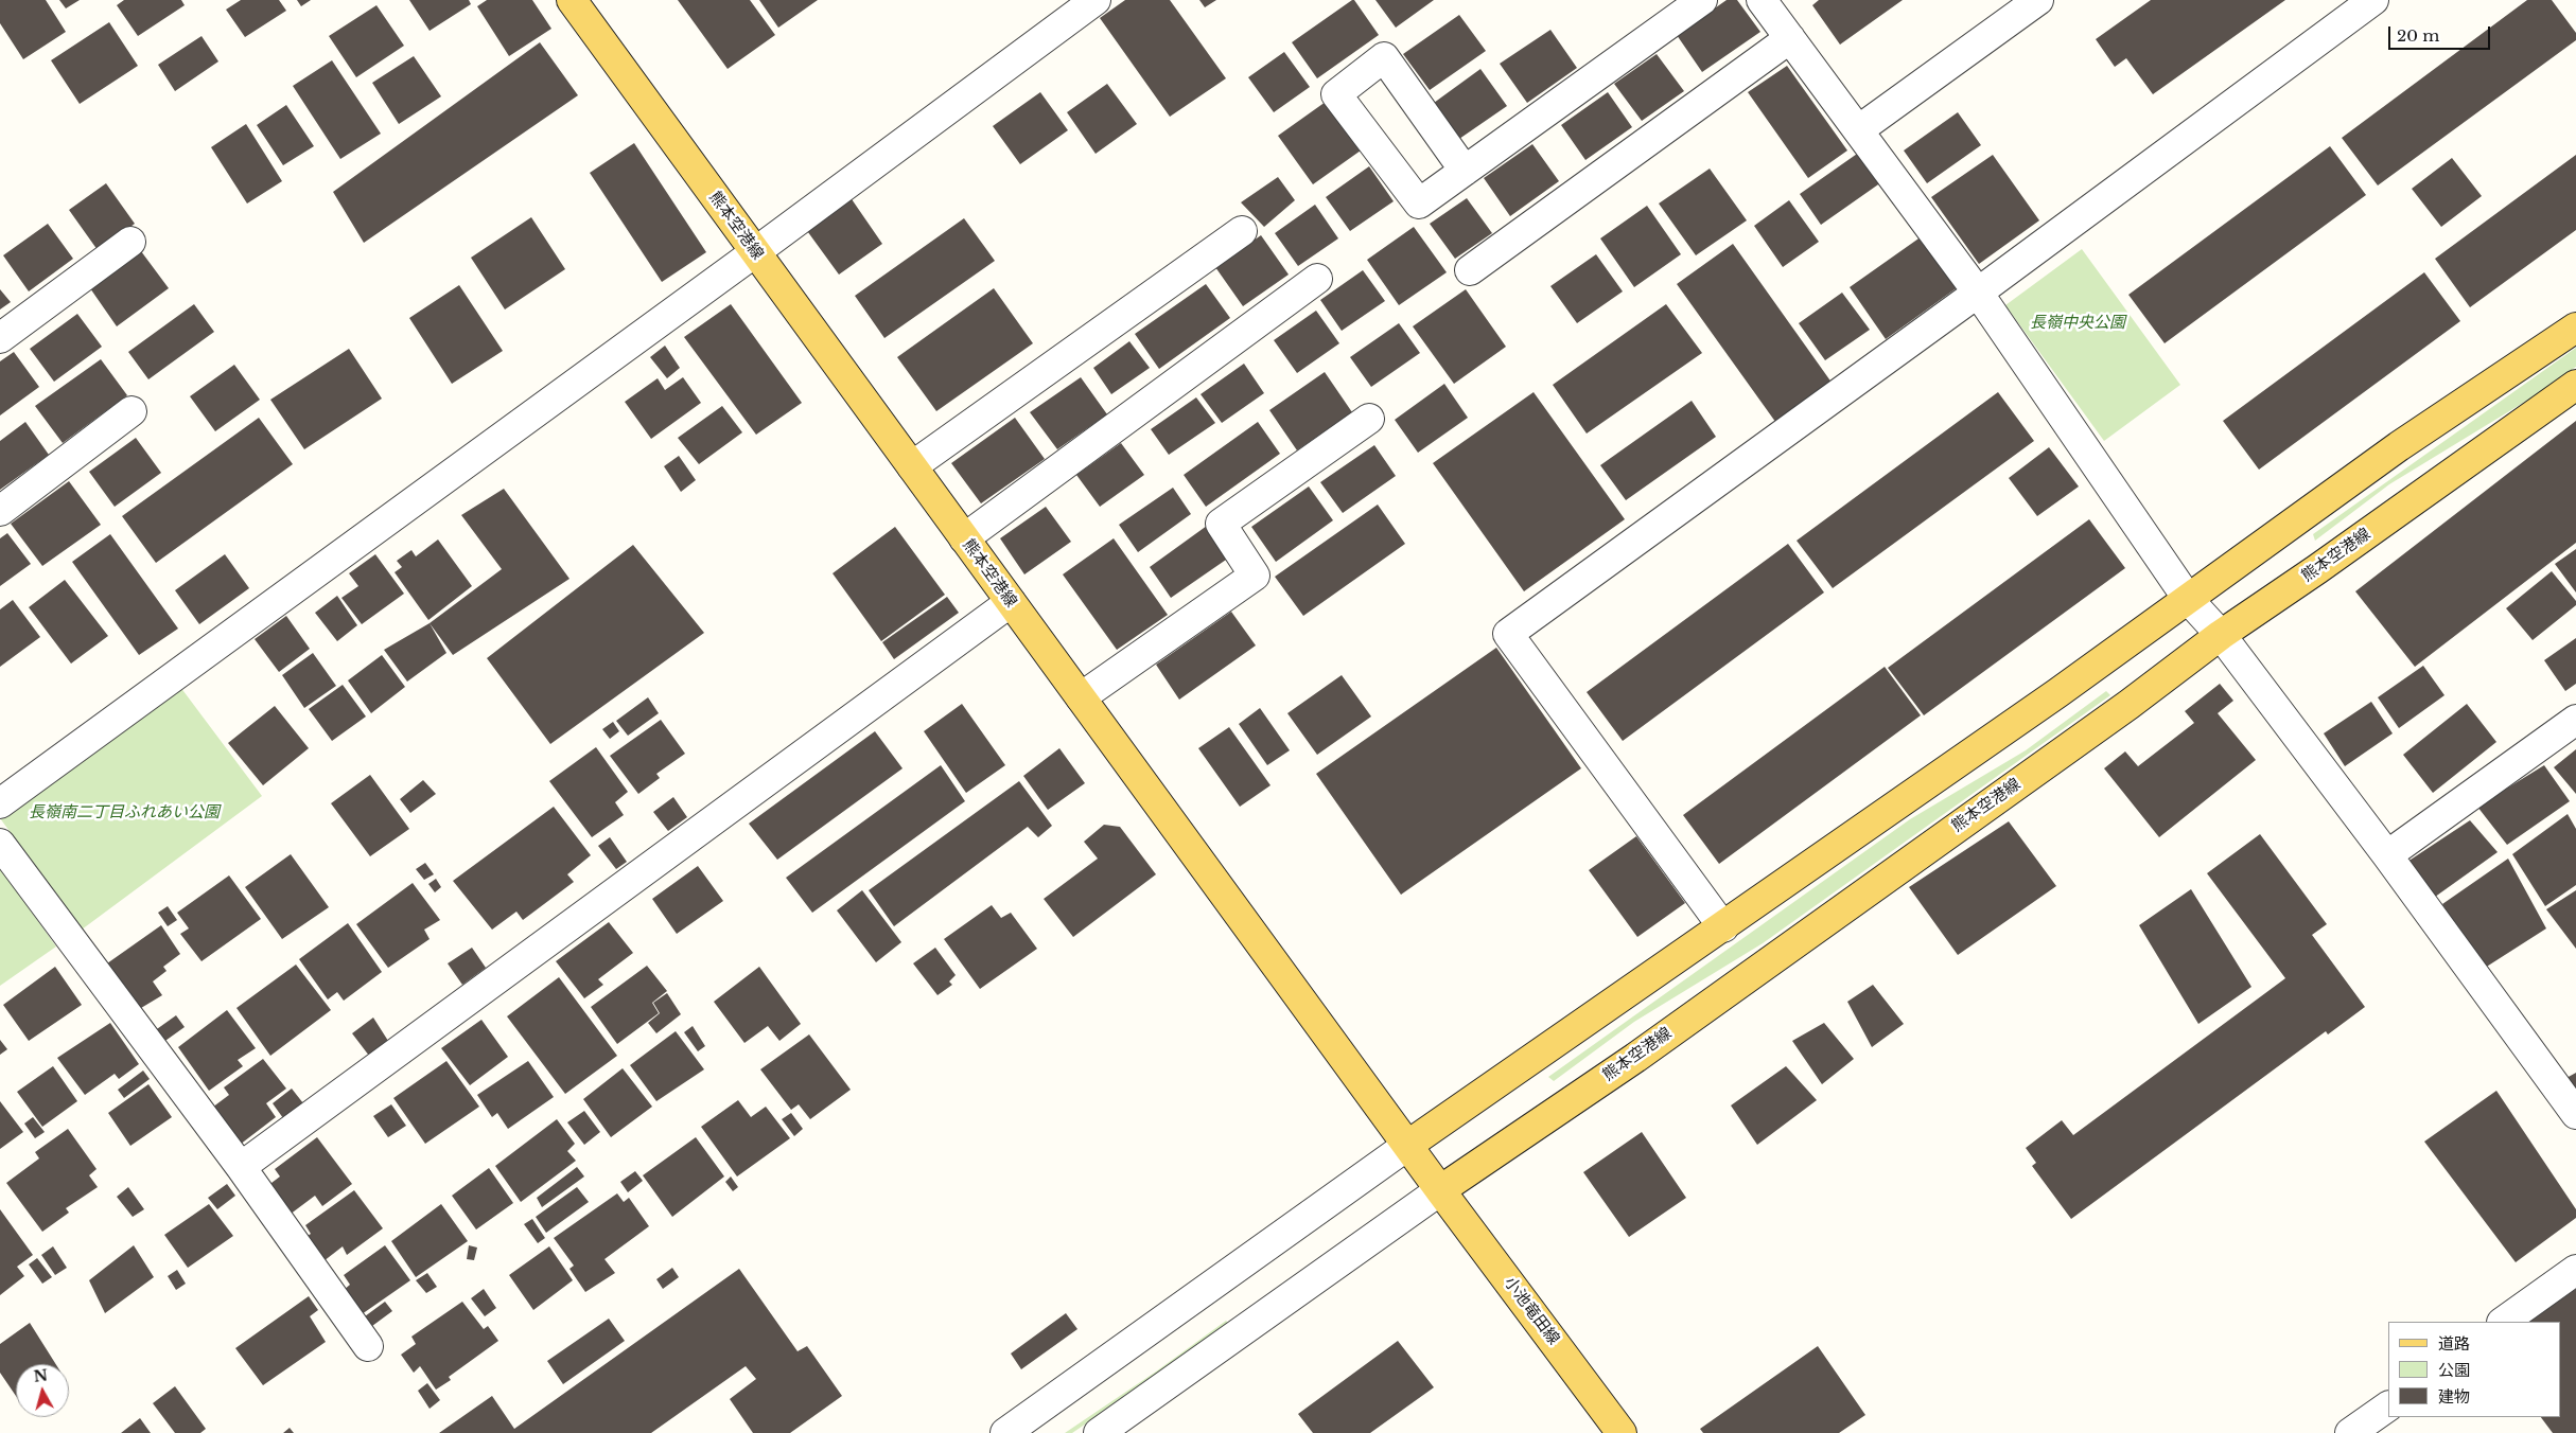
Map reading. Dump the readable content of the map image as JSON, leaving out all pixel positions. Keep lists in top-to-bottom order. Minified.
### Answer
{"streets":{"main road":["熊本空港線","小池竜田線"]},"crossings":[["熊本空港線","小池竜田線"]],"parks":["長嶺中央公園","長嶺南二丁目ふれあい公園"],"legend":["道路","公園","建物"],"scale_bar":"20 m","north":"top"}
